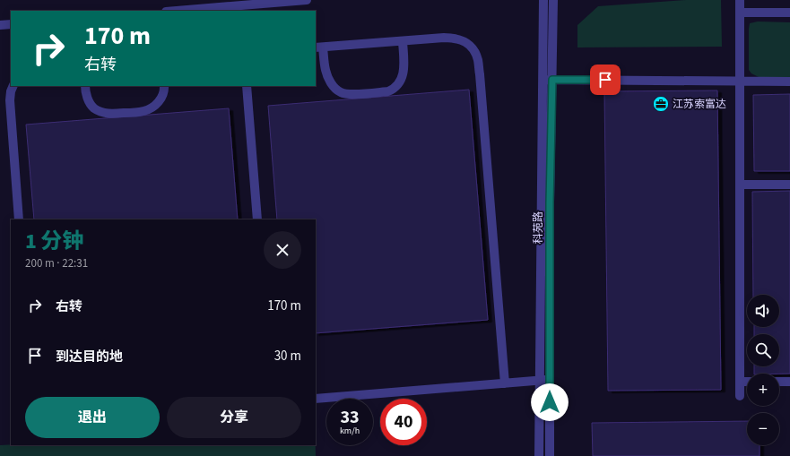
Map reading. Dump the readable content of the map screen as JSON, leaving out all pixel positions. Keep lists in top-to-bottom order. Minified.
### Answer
{"streets":{"street":["科苑路"]},"places":{"office":["江苏索富达"]},"page":{"turn":["170 m","右转"],"heading":["1 分钟","200 m · 22:31"],"list":[{"name":"右转","value":"170 m"},{"name":"到达目的地","value":"30 m"}],"map_buttons":["+","−"],"buttons":["退出","分享"],"speed":"33 km/h","limit":"40"}}
